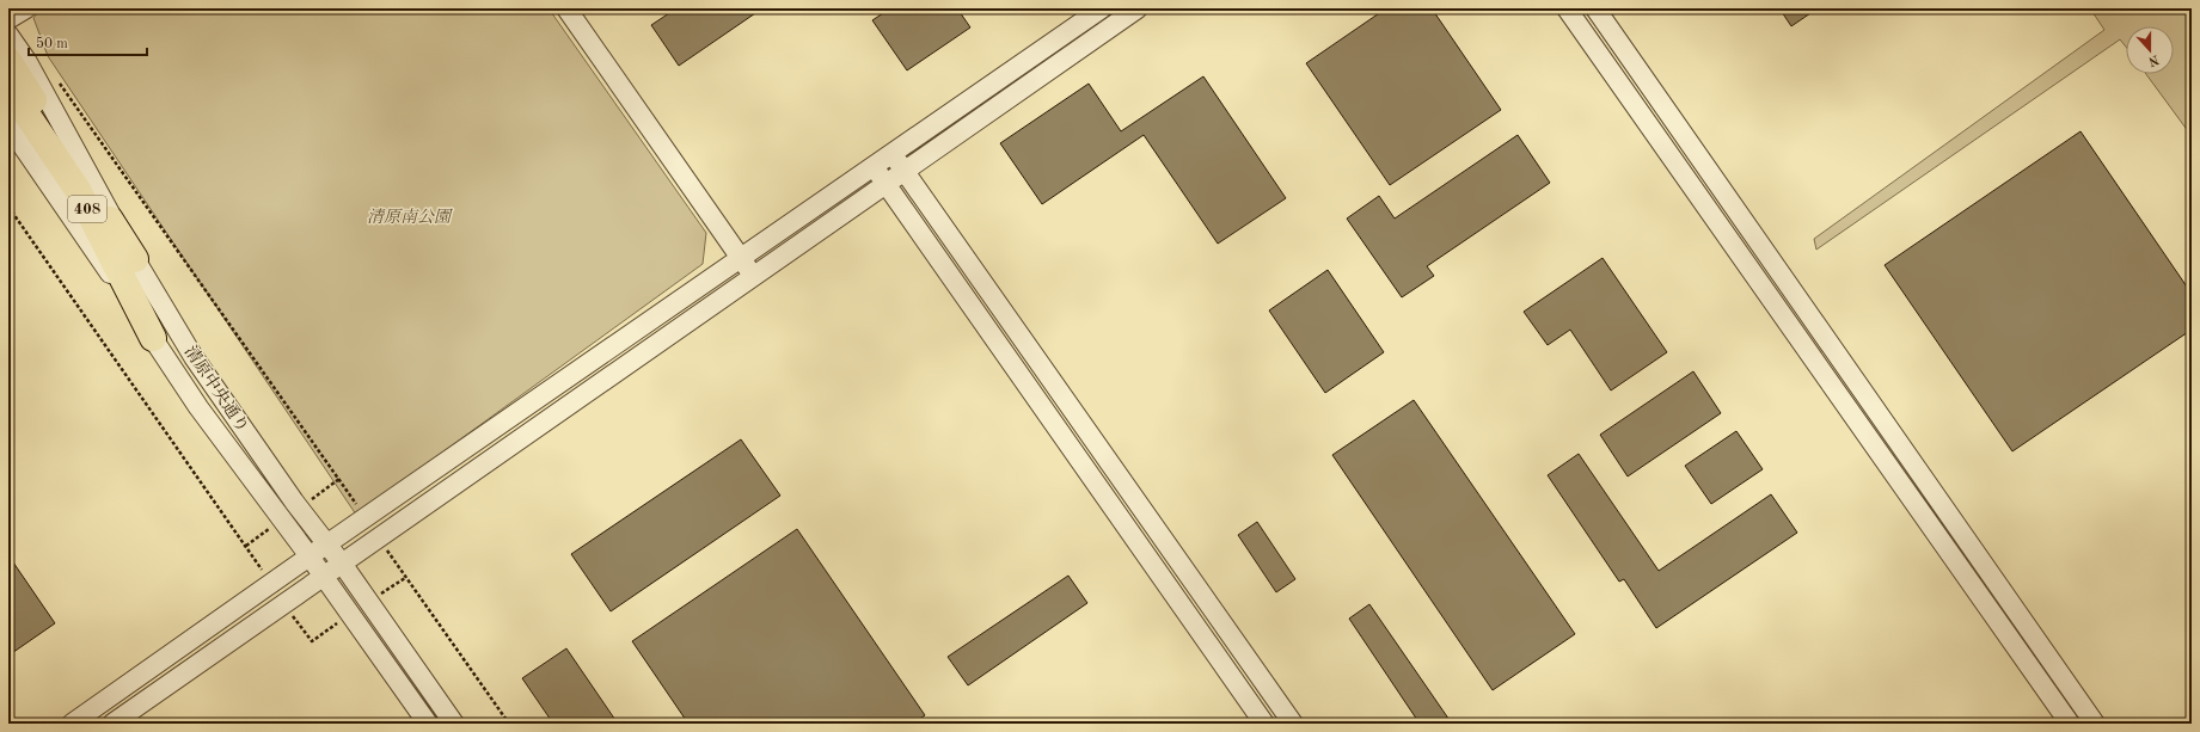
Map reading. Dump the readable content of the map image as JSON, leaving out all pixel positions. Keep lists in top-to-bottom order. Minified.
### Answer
{"streets":{"highway":["408"],"street":["清原中央通り"]},"crossings":[["408","清原中央通り"]],"parks":["清原南公園"],"scale_bar":"50 m","north":"bottom"}
